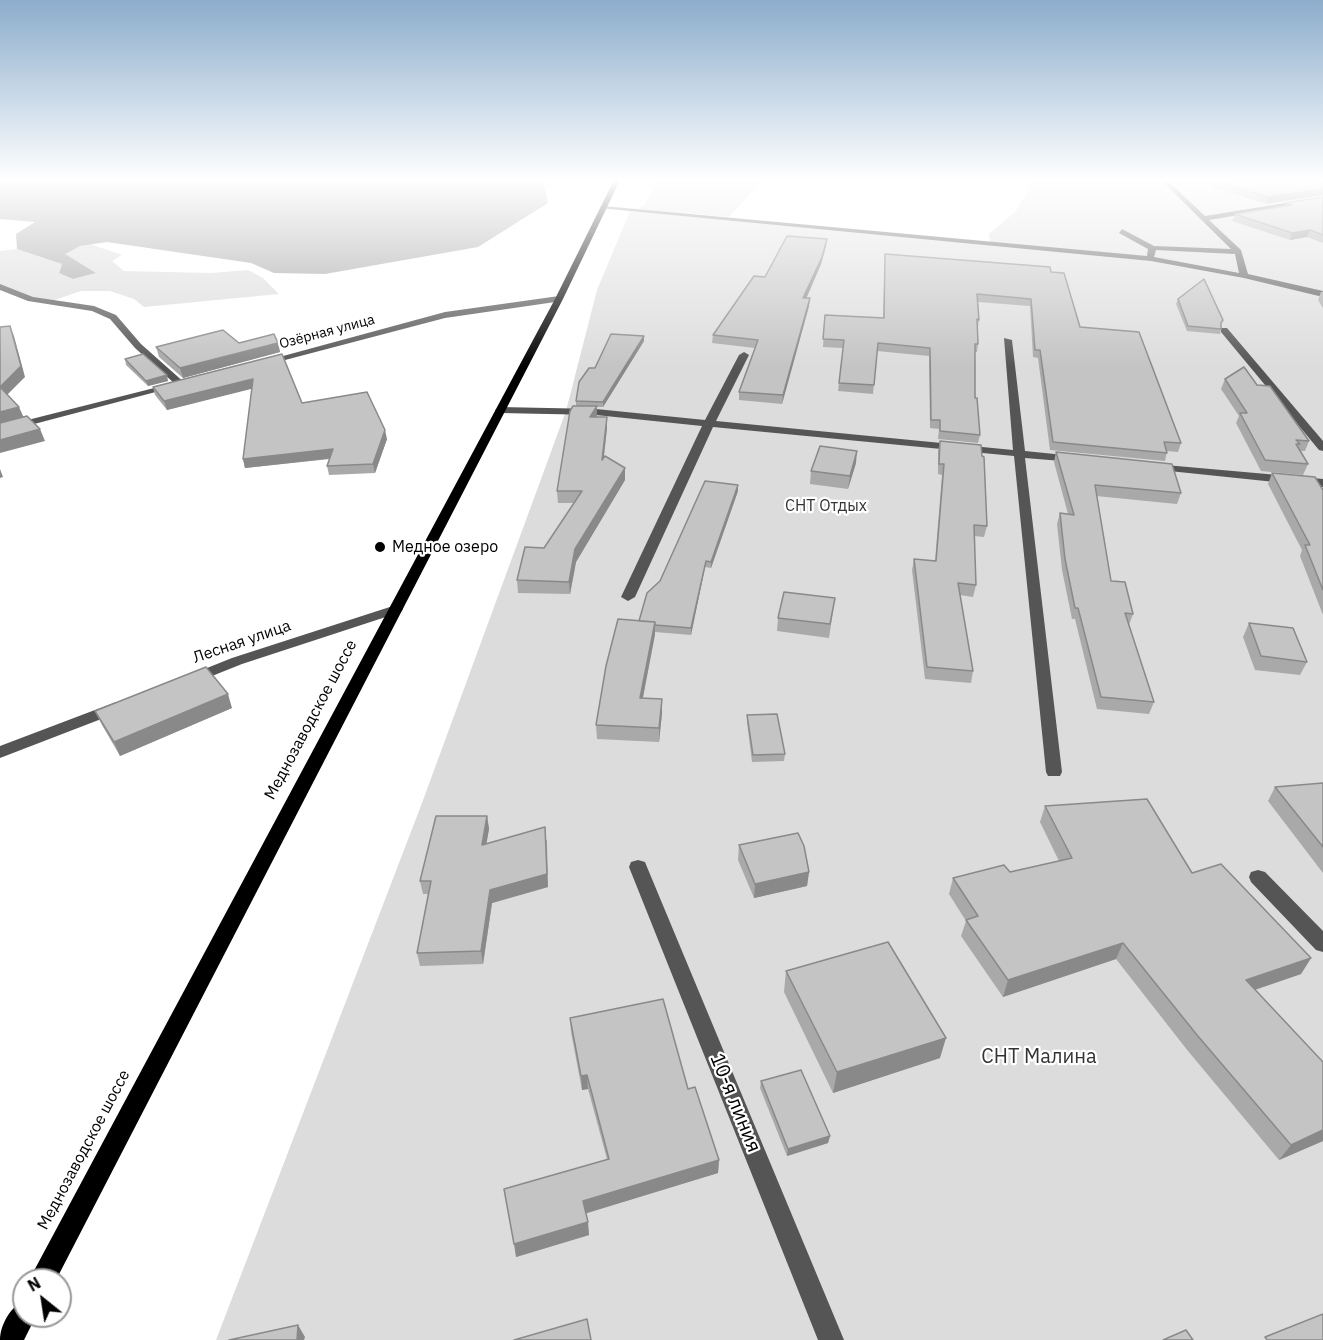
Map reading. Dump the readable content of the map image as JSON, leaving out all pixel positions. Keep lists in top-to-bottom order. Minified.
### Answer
{"streets":{"main road":["Меднозаводское шоссе"],"street":["Озёрная улица","Лесная улица","10-я линия"]},"crossings":[["Озёрная улица","Меднозаводское шоссе"],["Лесная улица","Меднозаводское шоссе"]],"parks":["СНТ Отдых","СНТ Малина"],"places":["Медное озеро"],"north":"top left"}
